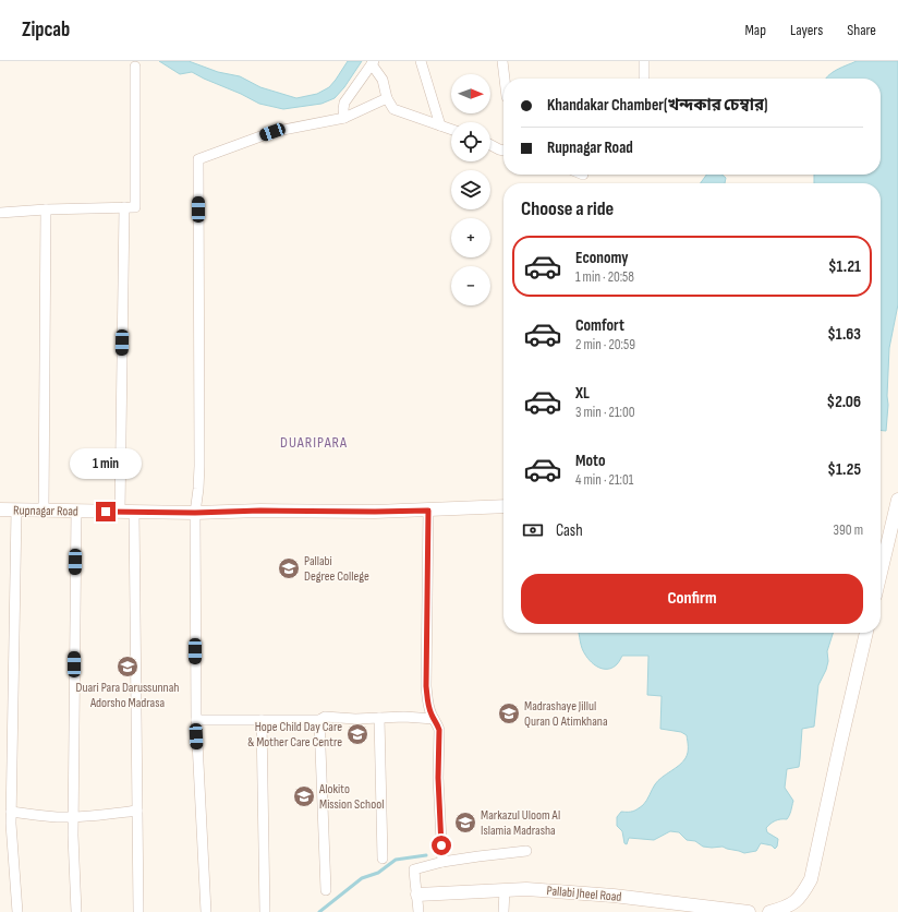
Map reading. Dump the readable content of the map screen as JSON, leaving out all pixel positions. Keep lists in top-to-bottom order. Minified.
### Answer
{"streets":{"street":["Rupnagar Road","Pallabi Jheel Road"]},"districts":["DUARIPARA"],"places":{"school or university":["Pallabi Degree College","Duari Para Darussunnah Adorsho Madrasa","Madrashaye Jillul Quran O Atimkhana","Hope Child Day Care & Mother Care Centre","Alokito Mission School","Markazul Uloom Al Islamia Madrasha"]},"north":"right","page":{"header":"Zipcab","nav":["Map","Layers","Share"],"map_buttons":["+","−"],"banner":["Khandakar Chamber(খন্দকার চেম্বার)","Rupnagar Road"],"heading":"Choose a ride","list":[{"name":"Economy","note":"1 min · 20:58","value":"$1.21"},{"name":"Comfort","note":"2 min · 20:59","value":"$1.63"},{"name":"XL","note":"3 min · 21:00","value":"$2.06"},{"name":"Moto","note":"4 min · 21:01","value":"$1.25"}],"bubble":"1 min","pay":["Cash","390 m"],"buttons":"Confirm"}}
